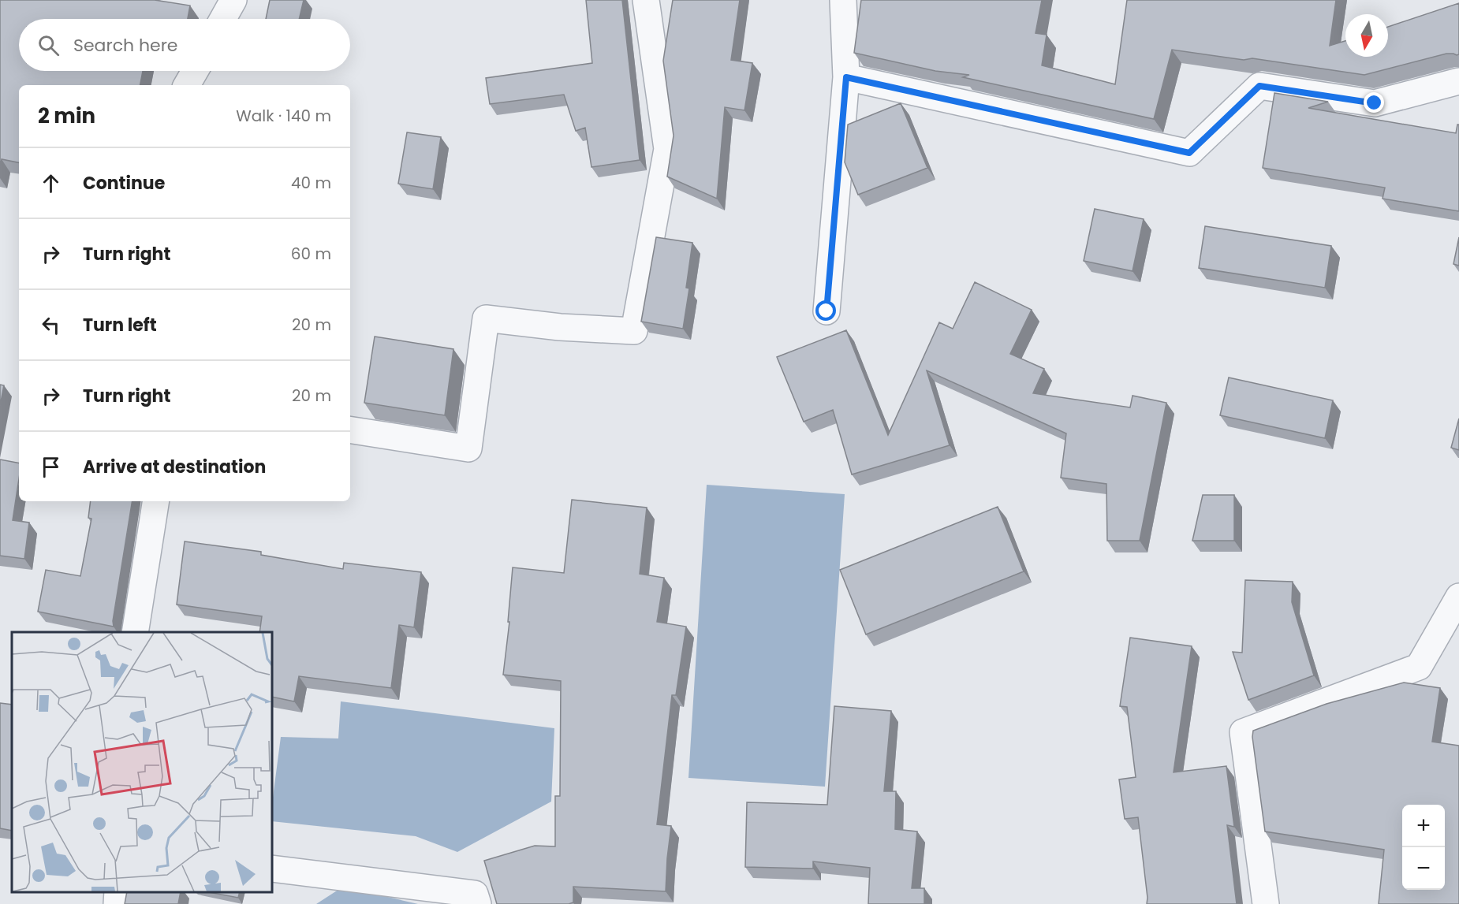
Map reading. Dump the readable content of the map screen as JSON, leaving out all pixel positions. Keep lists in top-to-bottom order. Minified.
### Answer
{"north":"bottom","page":{"search":"Search here","heading":["2 min","Walk · 140 m"],"list":[["Continue","40 m"],["Turn right","60 m"],["Turn left","20 m"],["Turn right","20 m"],"Arrive at destination"],"map_buttons":["+","−"]}}
